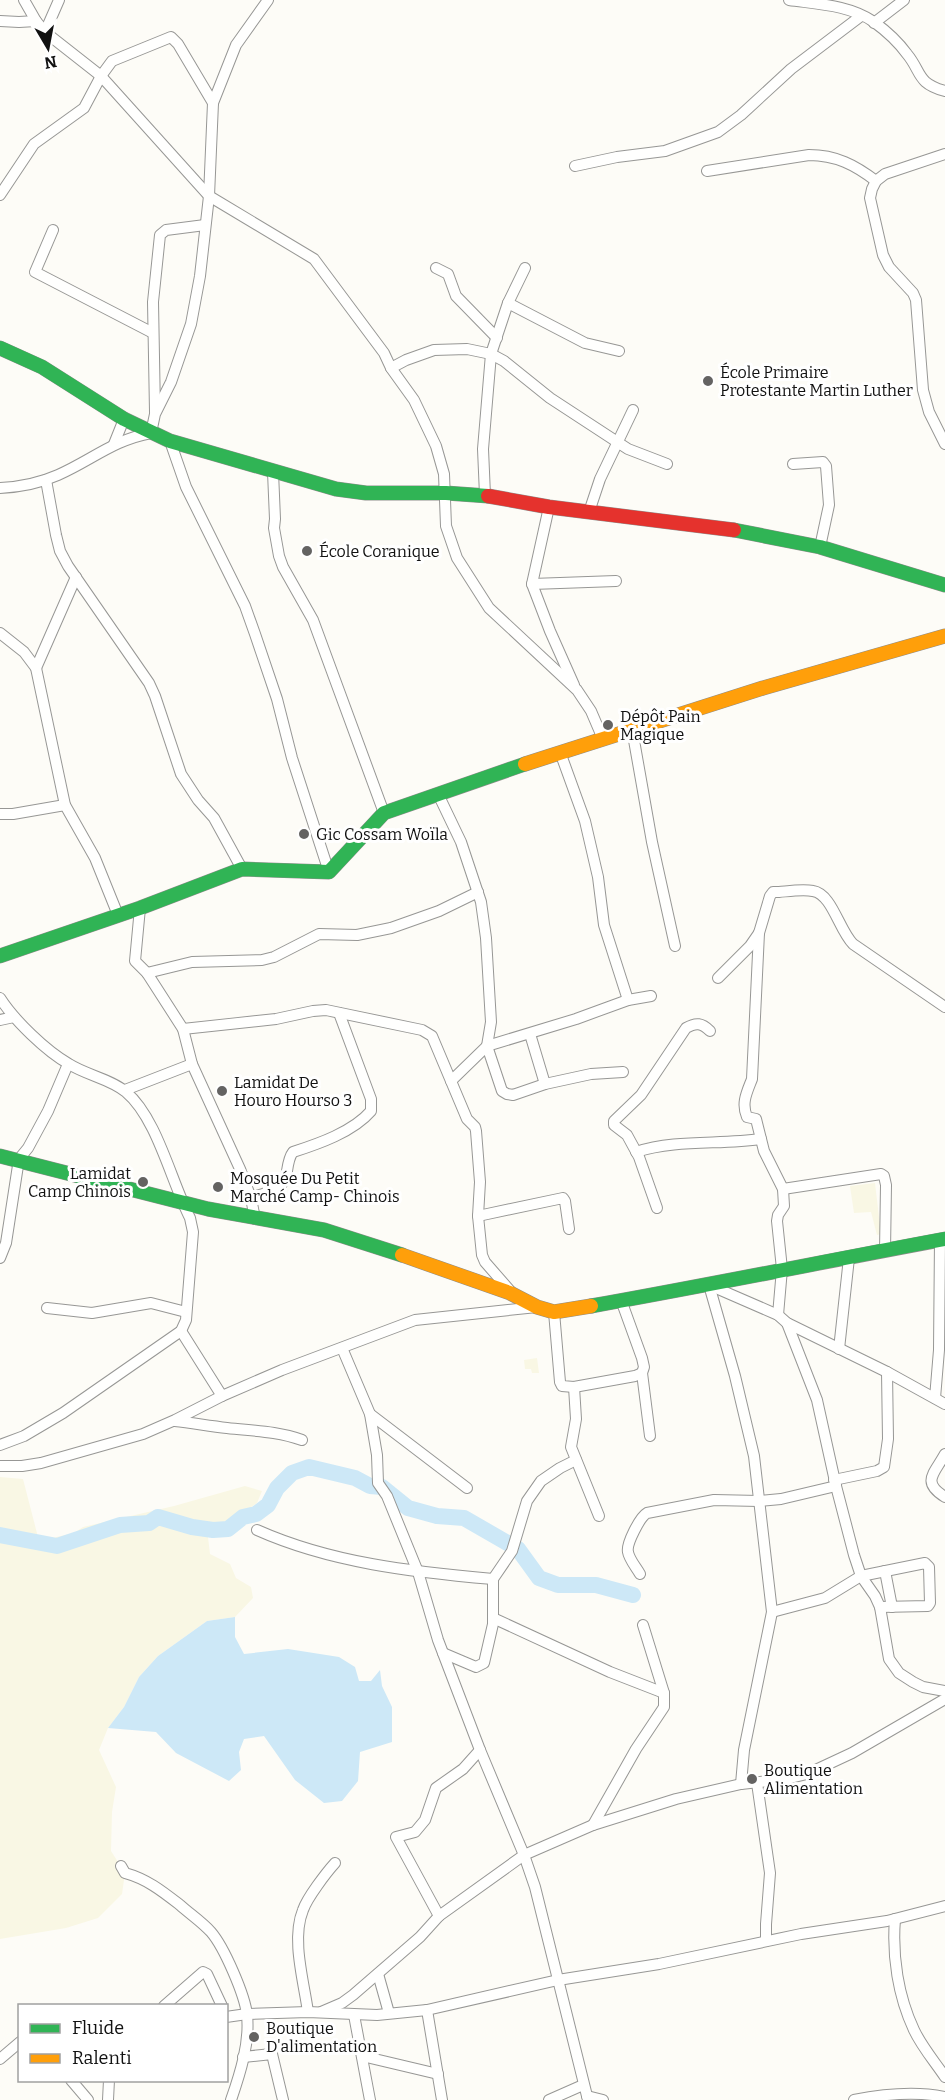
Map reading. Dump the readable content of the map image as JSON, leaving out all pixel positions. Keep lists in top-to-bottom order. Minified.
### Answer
{"places":["École Primaire Protestante Martin Luther","École Coranique","Dépôt Pain Magique","Gic Cossam Woïla","Lamidat De Houro Hourso 3","Lamidat Camp Chinois","Mosquée Du Petit Marché Camp- Chinois","Boutique Alimentation","Boutique D'alimentation"],"legend":["Fluide","Ralenti"],"north":"bottom"}
